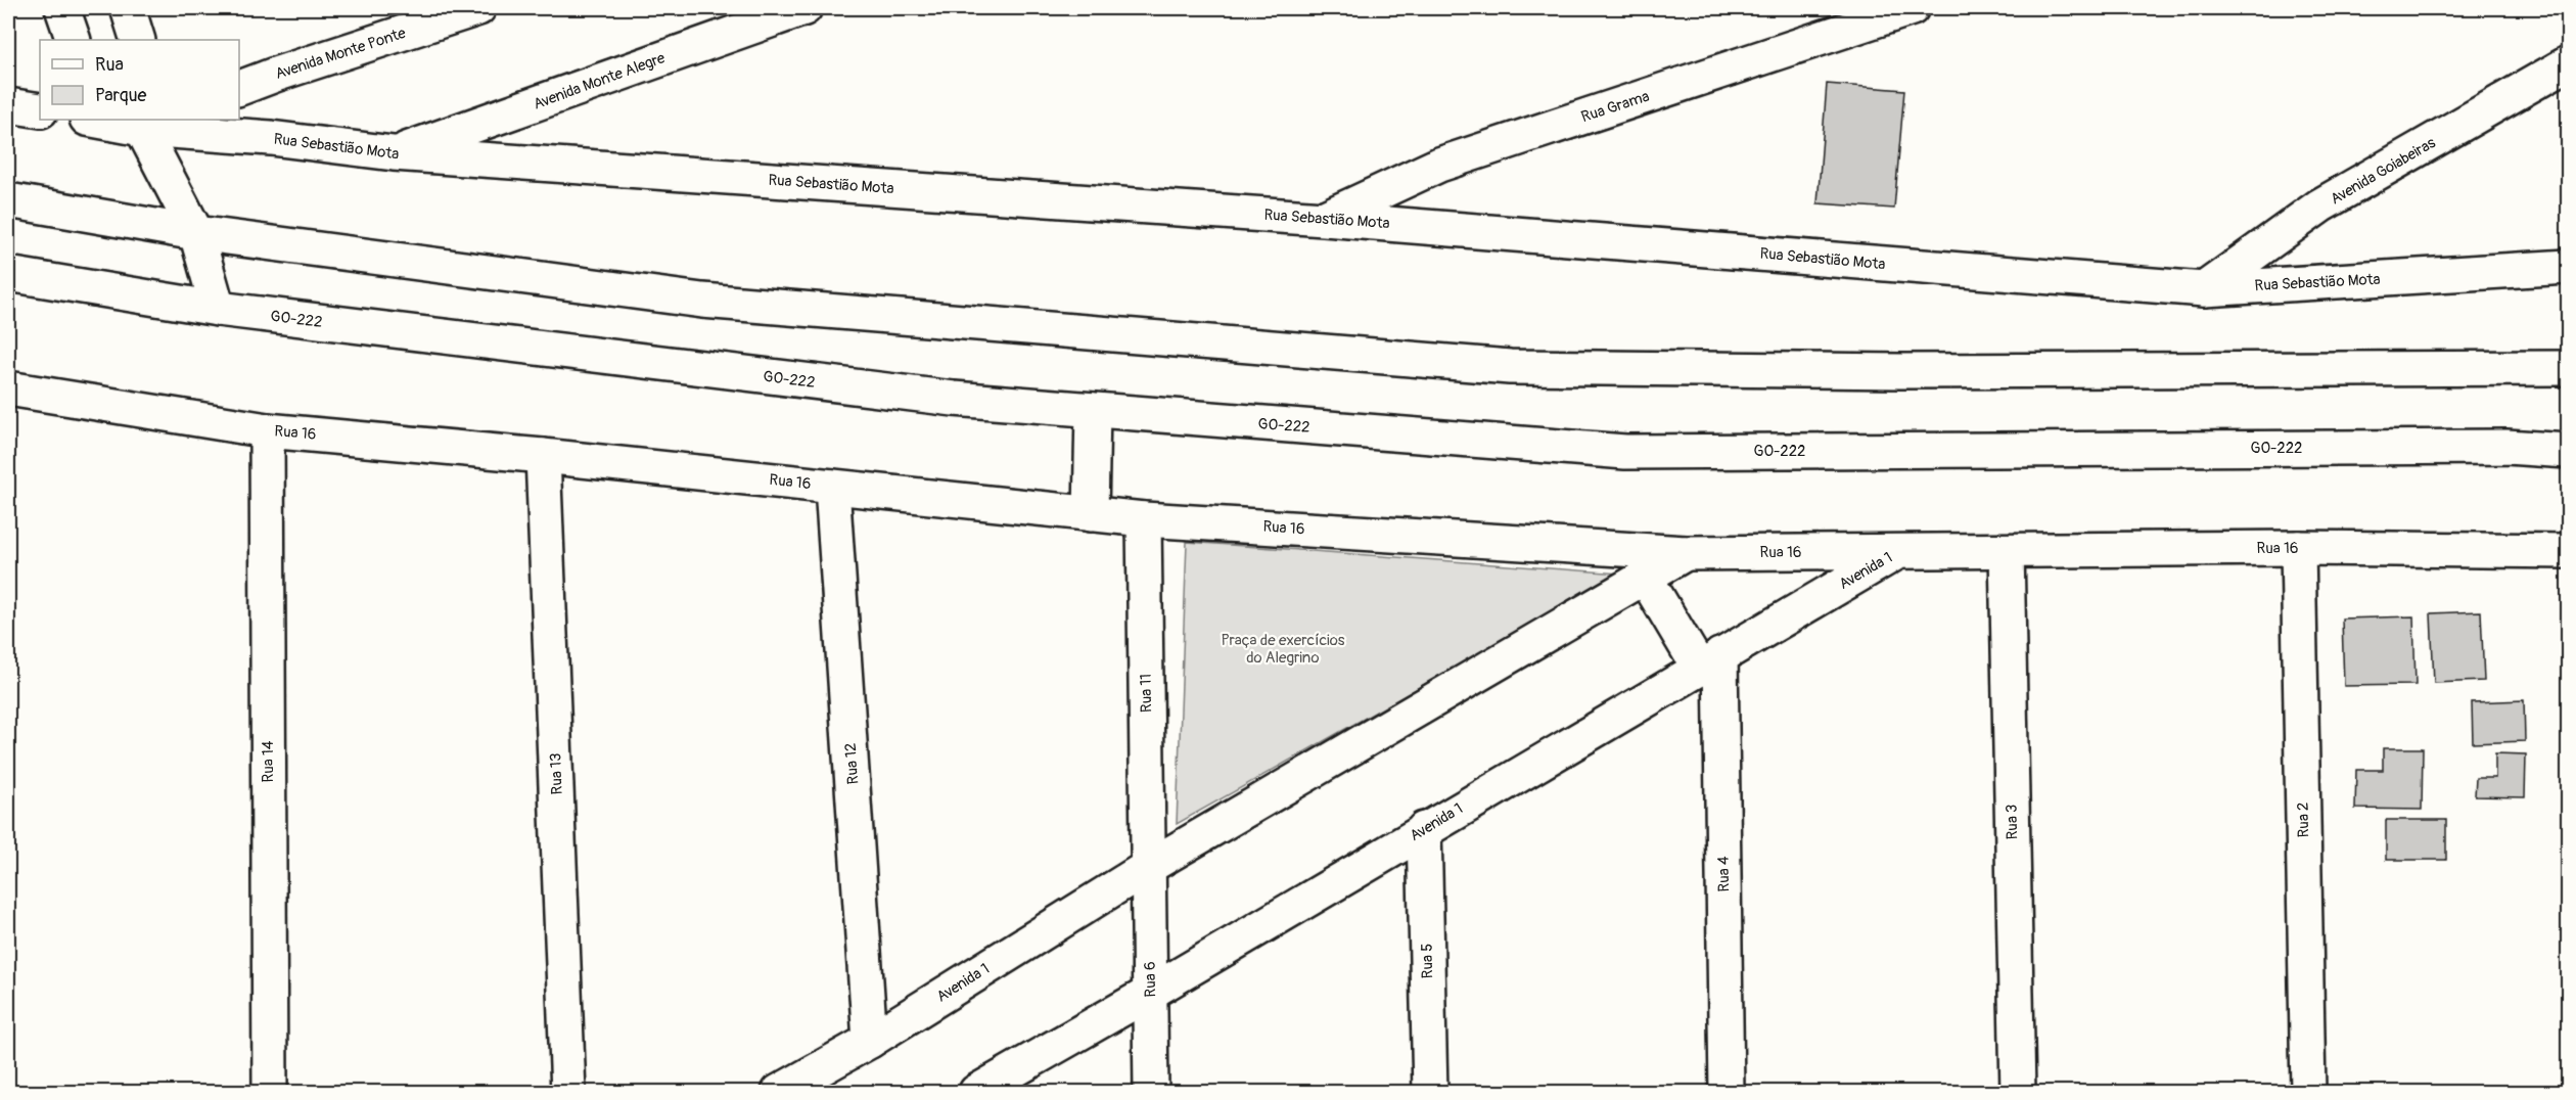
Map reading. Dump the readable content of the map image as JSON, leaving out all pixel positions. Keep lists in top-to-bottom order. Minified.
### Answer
{"streets":{"street":["Avenida Monte Ponte","Avenida Monte Alegre","Rua Grama","Rua Sebastião Mota","Avenida Goiabeiras","GO-222","Rua 16","Avenida 1","Rua 11","Rua 14","Rua 12","Rua 13","Rua 2","Rua 3","Rua 4","Rua 5","Rua 6"]},"crossings":[["Avenida Monte Alegre","Rua Sebastião Mota"],["Rua Grama","Rua Sebastião Mota"],["Rua Sebastião Mota","Avenida Goiabeiras"],["Rua 16","Avenida 1"],["Rua 16","Rua 11"],["Rua 16","Rua 14"],["Rua 16","Rua 12"],["Rua 16","Rua 13"],["Rua 16","Rua 2"],["Rua 16","Rua 3"],["Avenida 1","Rua 11"],["Avenida 1","Rua 12"],["Avenida 1","Rua 4"],["Avenida 1","Rua 5"],["Avenida 1","Rua 6"],["Rua 11","Rua 6"]],"parks":["Praça de exercícios do Alegrino"],"legend":["Rua","Parque"]}
